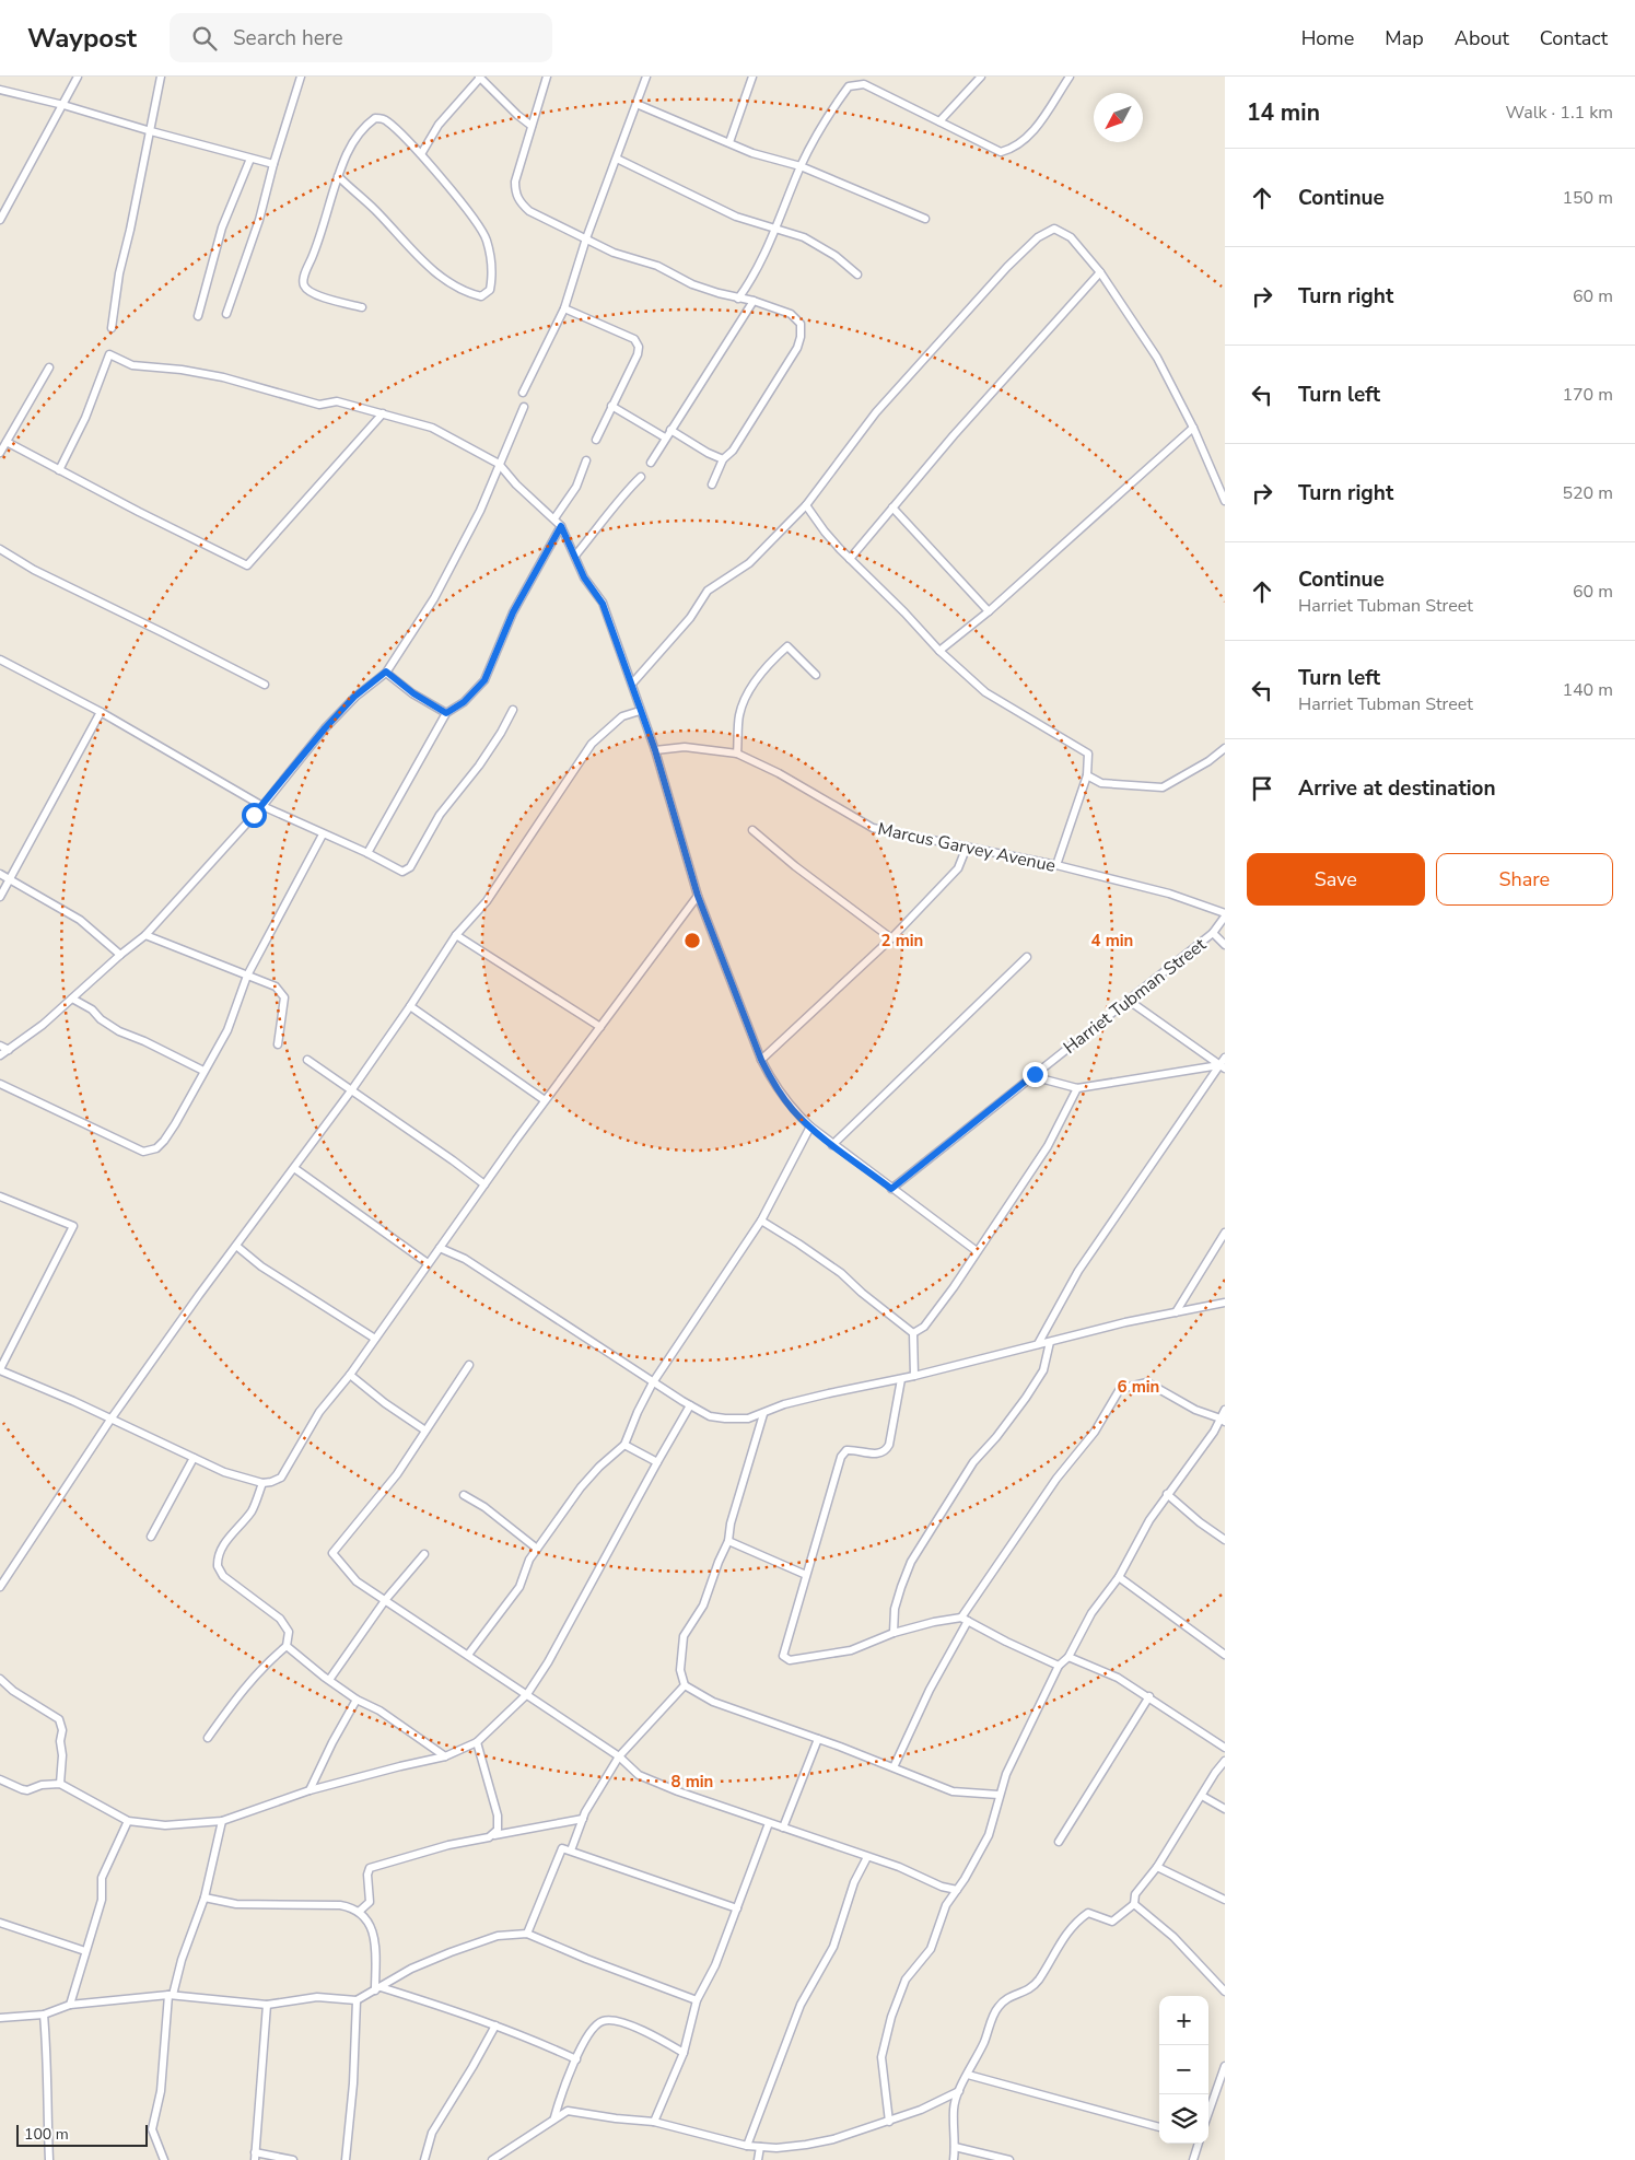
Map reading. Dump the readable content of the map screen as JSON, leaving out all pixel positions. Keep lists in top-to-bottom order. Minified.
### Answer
{"streets":{"street":["Marcus Garvey Avenue","Harriet Tubman Street"]},"crossings":[["Marcus Garvey Avenue","Harriet Tubman Street"]],"scale_bar":"100 m","north":"bottom left","page":{"header":"Waypost","search":"Search here","nav":["Home","Map","About","Contact"],"heading":["14 min","Walk · 1.1 km"],"list":[["Continue","150 m"],["Turn right","60 m"],["Turn left","170 m"],["Turn right","520 m"],["Continue","Harriet Tubman Street","60 m"],["Turn left","Harriet Tubman Street","140 m"],"Arrive at destination"],"buttons":["Save","Share"],"map_buttons":["+","−"],"scale":"100 m"},"rings":["2 min","4 min","6 min","8 min"]}
